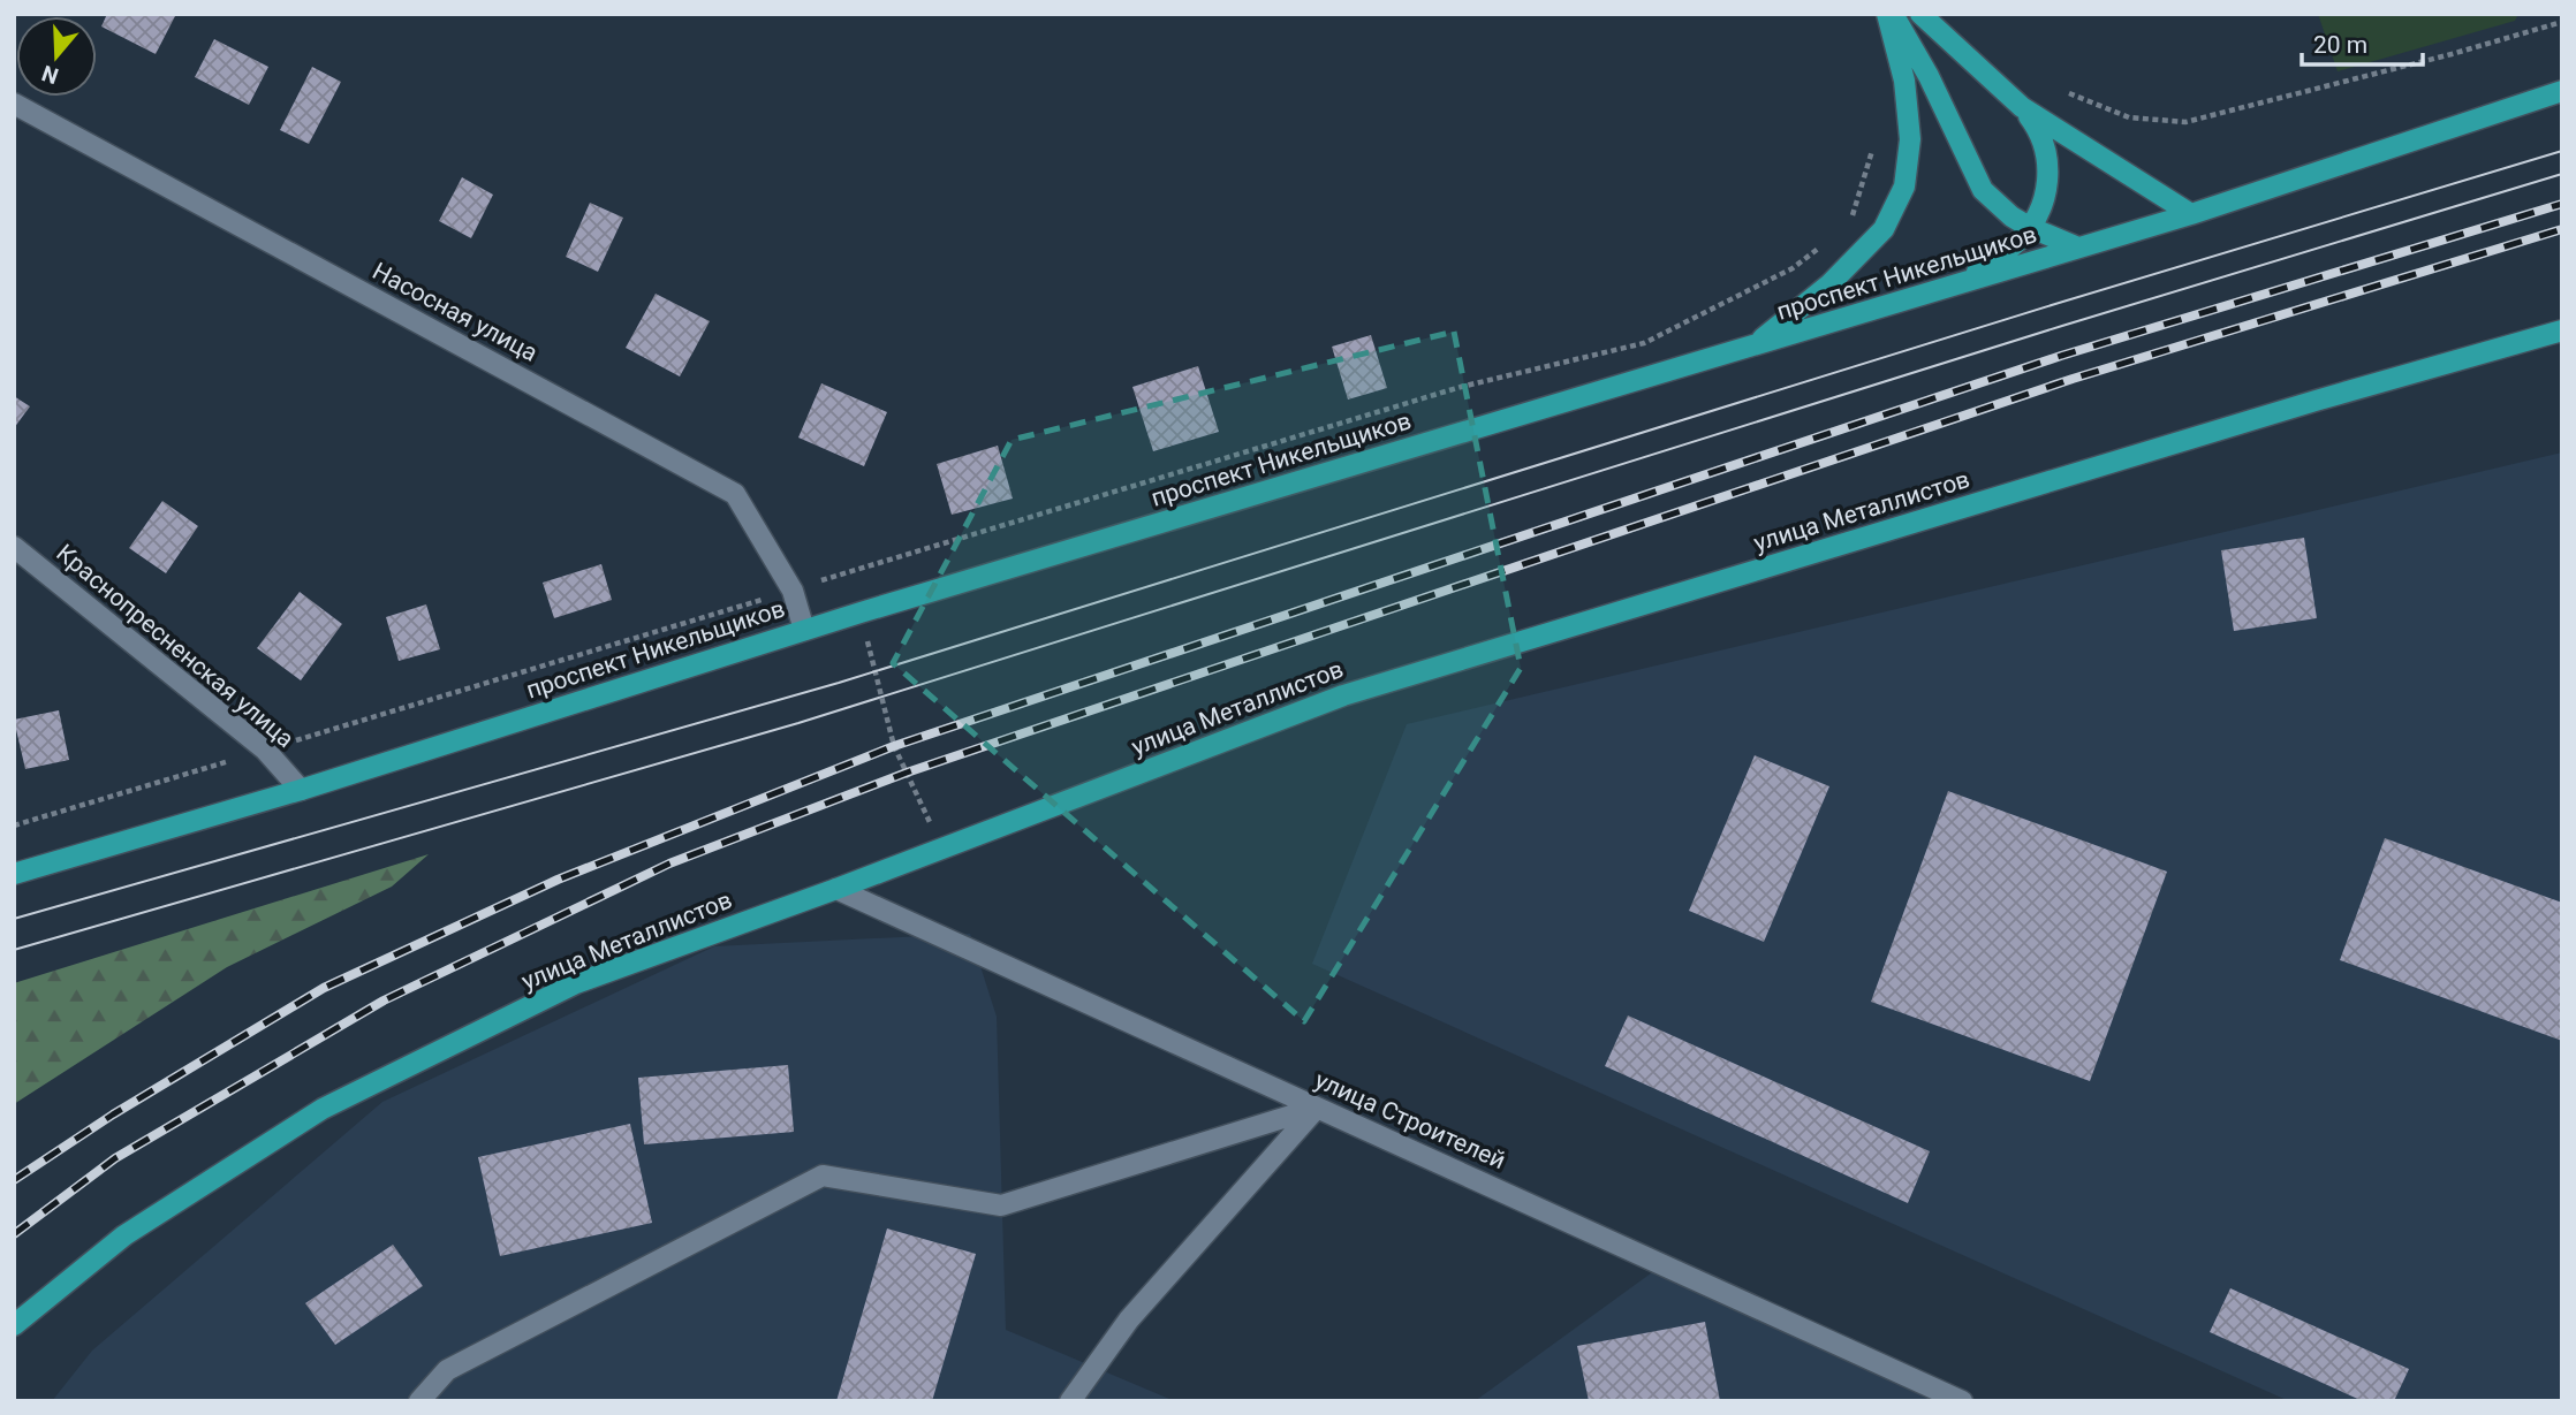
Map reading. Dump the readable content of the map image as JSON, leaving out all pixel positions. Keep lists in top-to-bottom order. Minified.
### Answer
{"streets":{"main road":["проспект Никельщиков","улица Металлистов"],"street":["Насосная улица","Краснопресненская улица","улица Строителей"]},"crossings":[["проспект Никельщиков","Насосная улица"],["проспект Никельщиков","Краснопресненская улица"],["улица Металлистов","улица Строителей"]],"scale_bar":"20 m","north":"bottom"}
